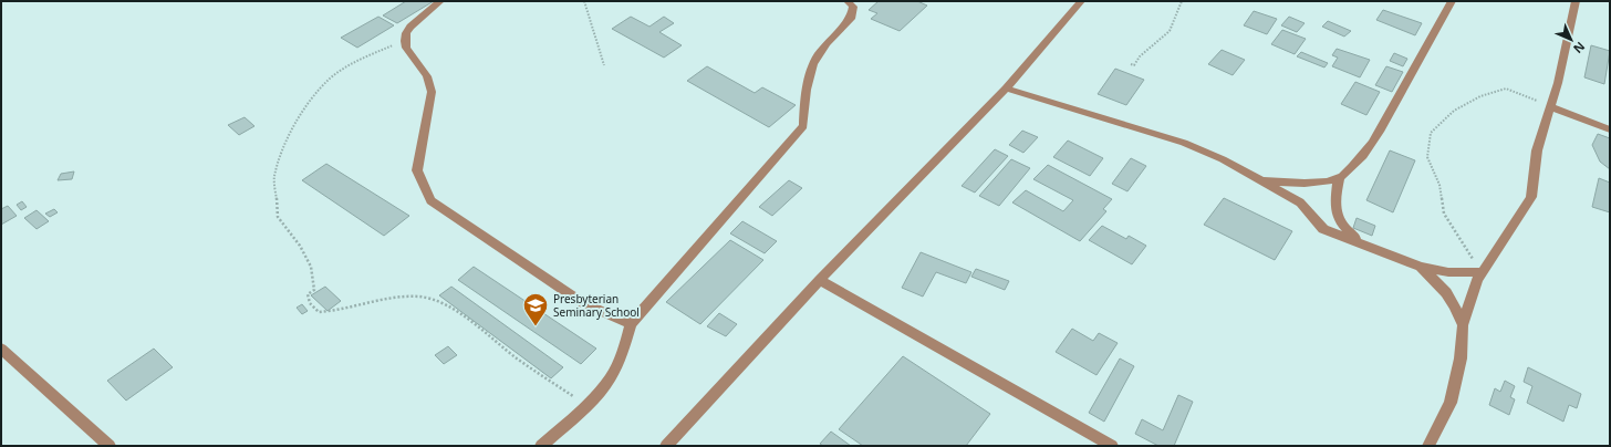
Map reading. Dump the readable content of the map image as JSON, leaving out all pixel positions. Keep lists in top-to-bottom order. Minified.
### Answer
{"places":{"school or university":["Presbyterian Seminary School"]},"north":"bottom right"}
